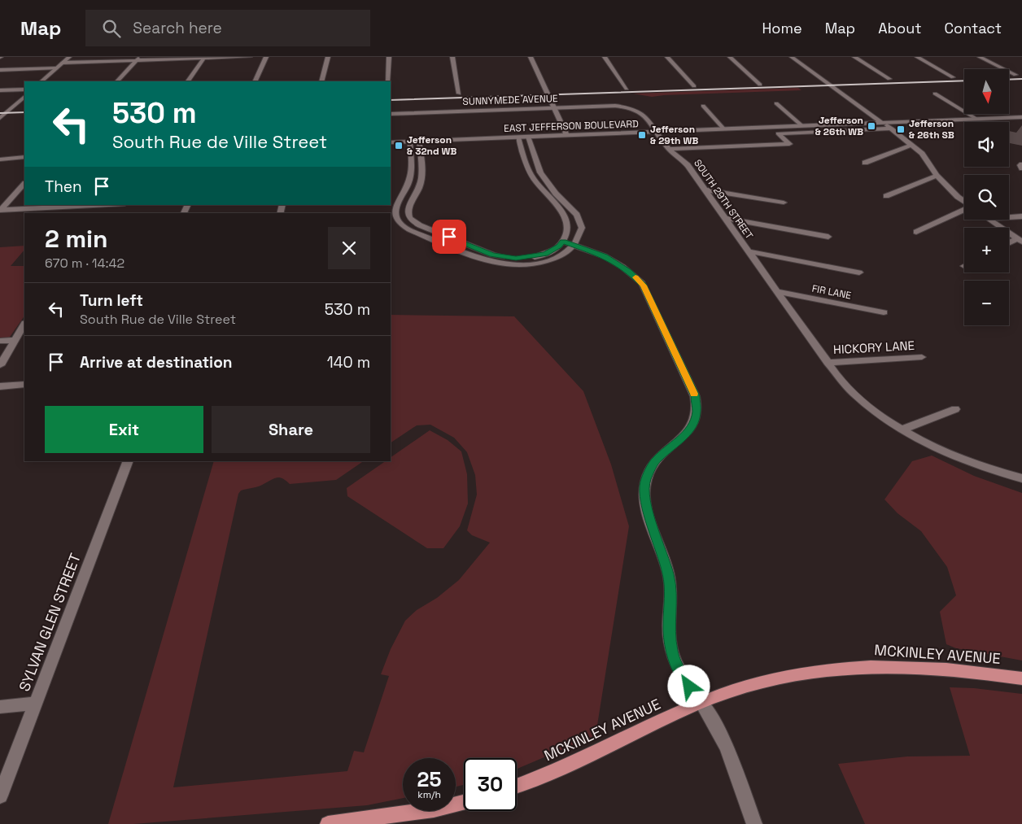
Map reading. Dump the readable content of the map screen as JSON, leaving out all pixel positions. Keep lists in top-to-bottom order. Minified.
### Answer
{"streets":{"main road":["MCKINLEY AVENUE"],"street":["SUNNYMEDE AVENUE","EAST JEFFERSON BOULEVARD","SOUTH 29TH STREET","FIR LANE","HICKORY LANE","SYLVAN GLEN STREET"]},"crossings":[["SUNNYMEDE AVENUE","SOUTH 29TH STREET"],["EAST JEFFERSON BOULEVARD","SOUTH 29TH STREET"],["SOUTH 29TH STREET","FIR LANE"],["SOUTH 29TH STREET","HICKORY LANE"]],"places":{"transit":["Jefferson & 26th WB","Jefferson & 26th SB","Jefferson & 29th WB","Jefferson & 32nd WB"]},"north":"bottom","page":{"header":"Map","search":"Search here","nav":["Home","Map","About","Contact"],"map_buttons":["+","−"],"turn":["530 m","South Rue de Ville Street"],"then":"Then","heading":["2 min","670 m · 14:42"],"list":[{"name":"Turn left","note":"South Rue de Ville Street","value":"530 m"},{"name":"Arrive at destination","value":"140 m"}],"buttons":["Exit","Share"],"speed":"25 km/h","limit":"30"}}
